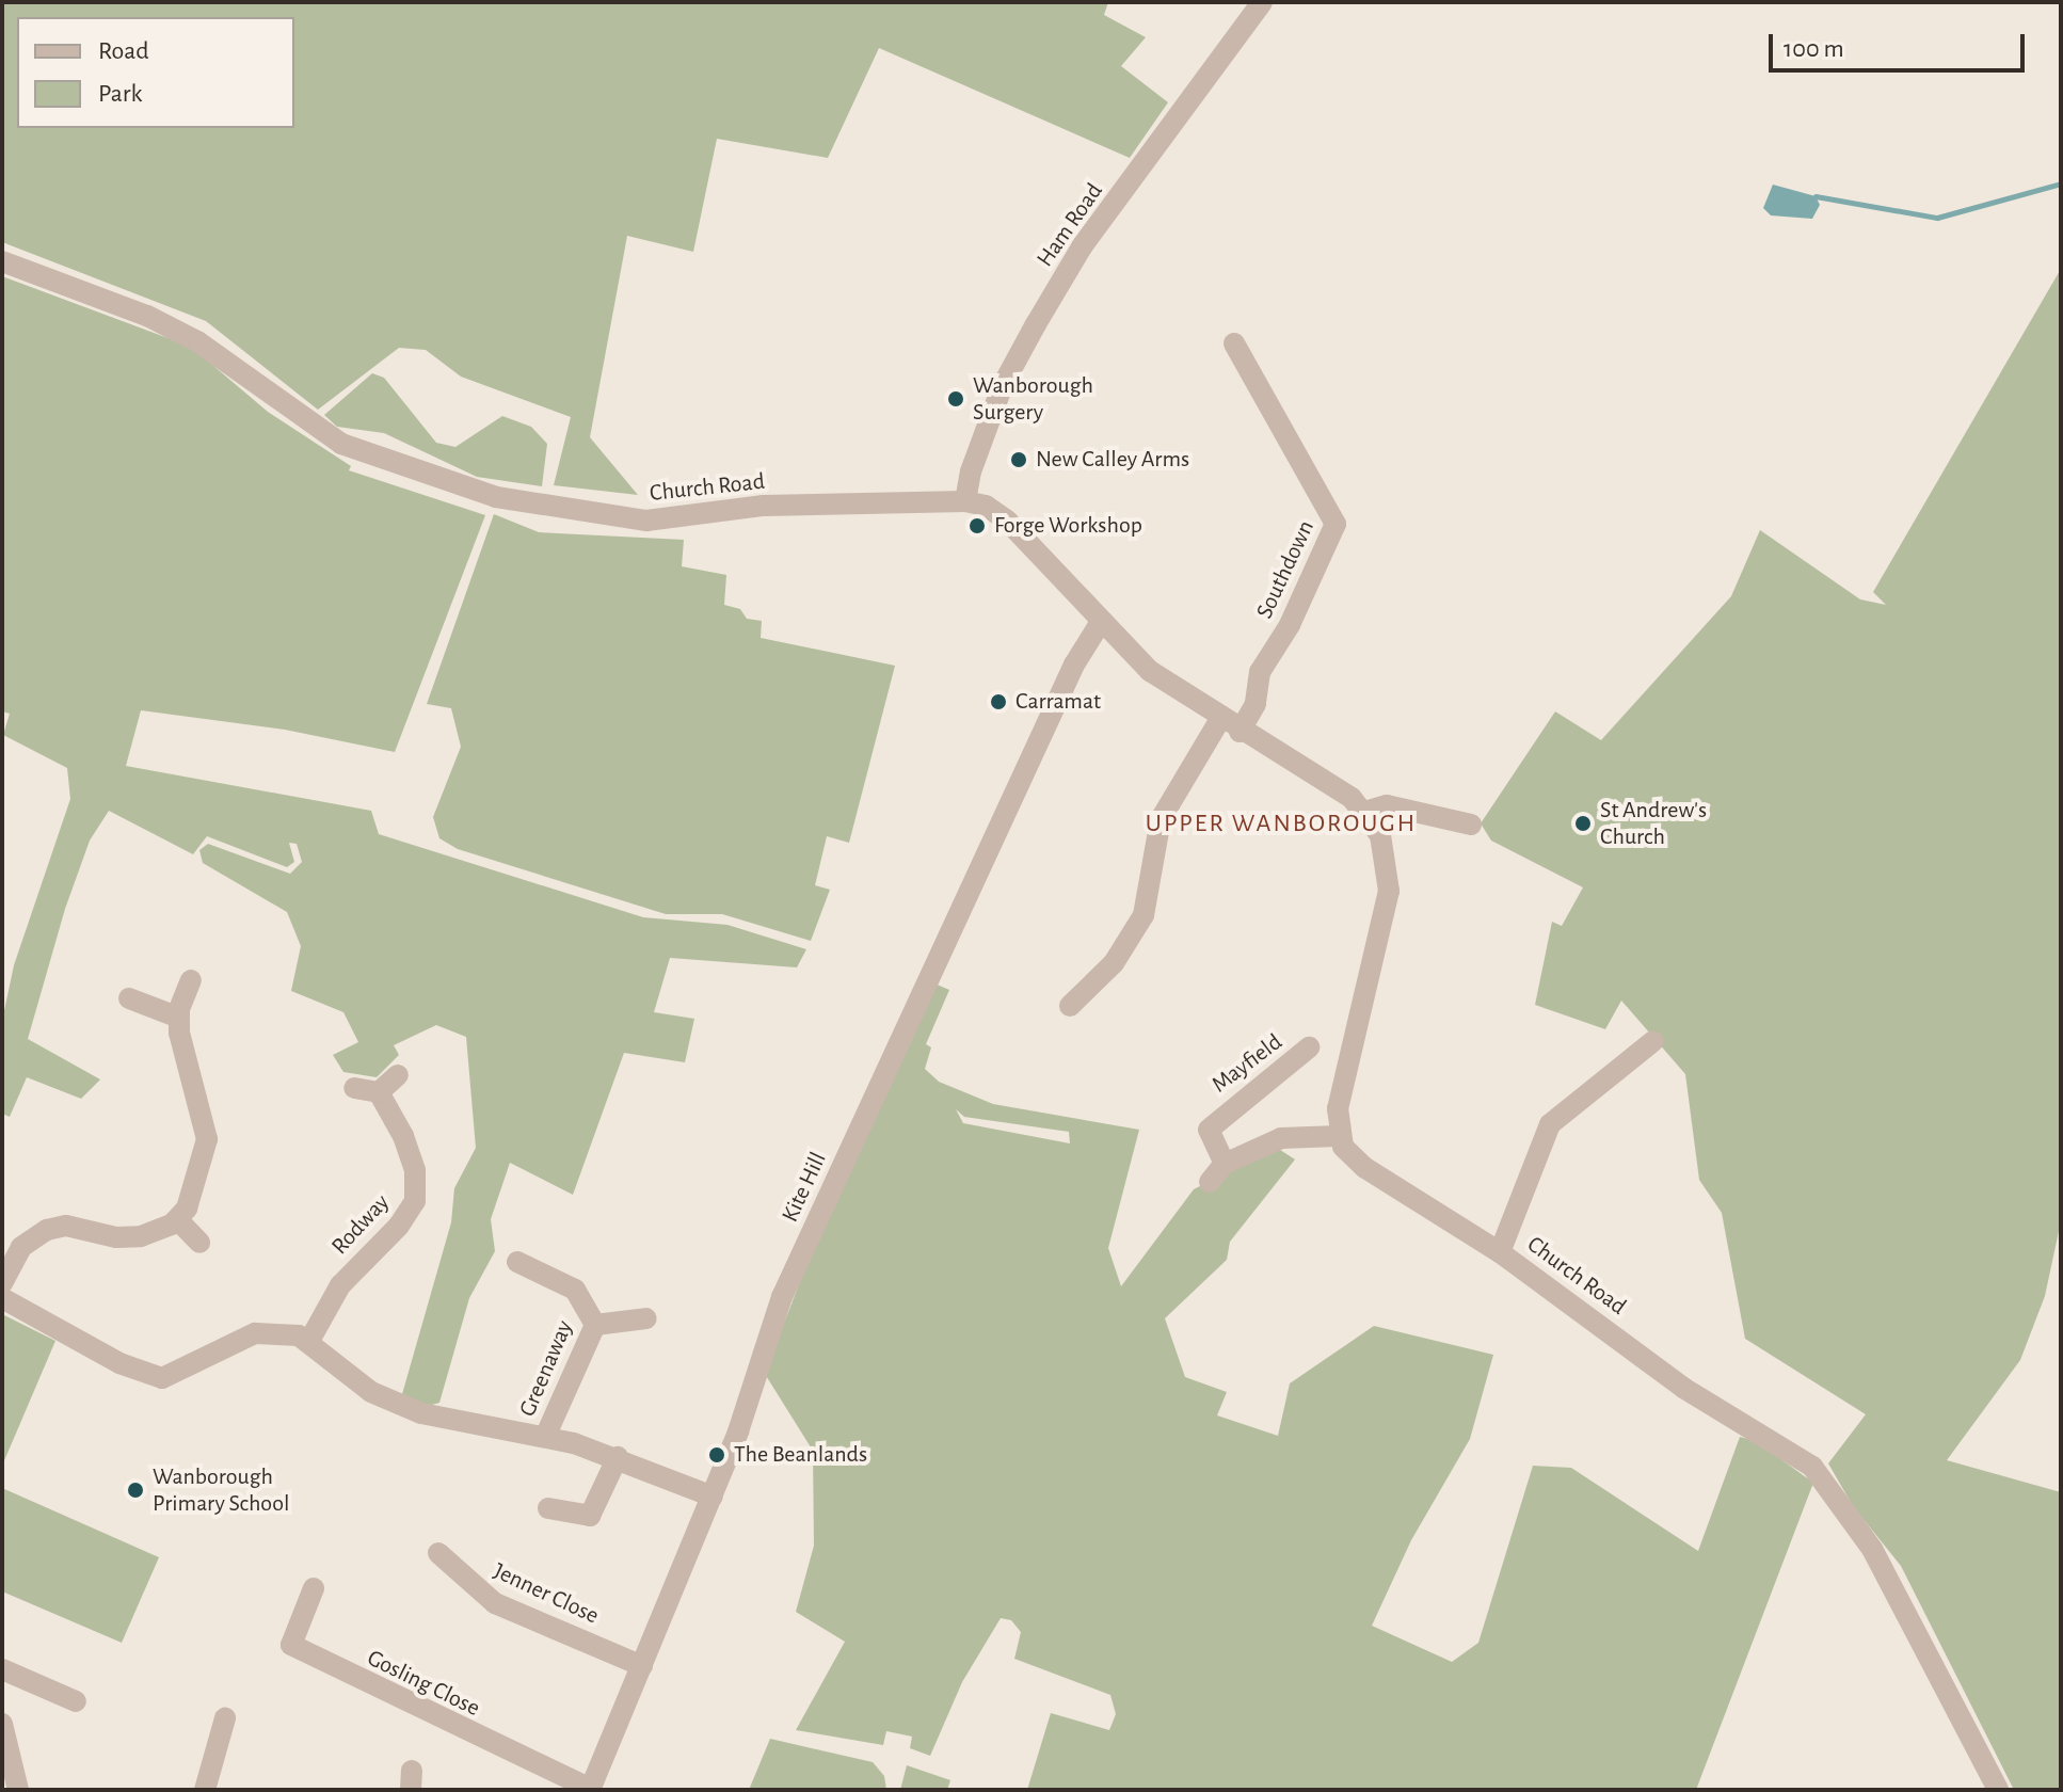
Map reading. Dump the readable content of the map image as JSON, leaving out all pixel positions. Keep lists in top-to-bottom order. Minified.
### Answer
{"streets":{"street":["Ham Road","Church Road","Southdown","Mayfield","Kite Hill","Rodway","Greenaway","Jenner Close","Gosling Close"]},"crossings":[["Ham Road","Church Road"],["Church Road","Southdown"],["Church Road","Kite Hill"],["Kite Hill","Jenner Close"],["Kite Hill","Gosling Close"]],"districts":["UPPER WANBOROUGH"],"places":["Wanborough Surgery","New Calley Arms","Forge Workshop","Carramat","St Andrew's Church","The Beanlands","Wanborough Primary School"],"legend":["Road","Park"],"scale_bar":"100 m"}
